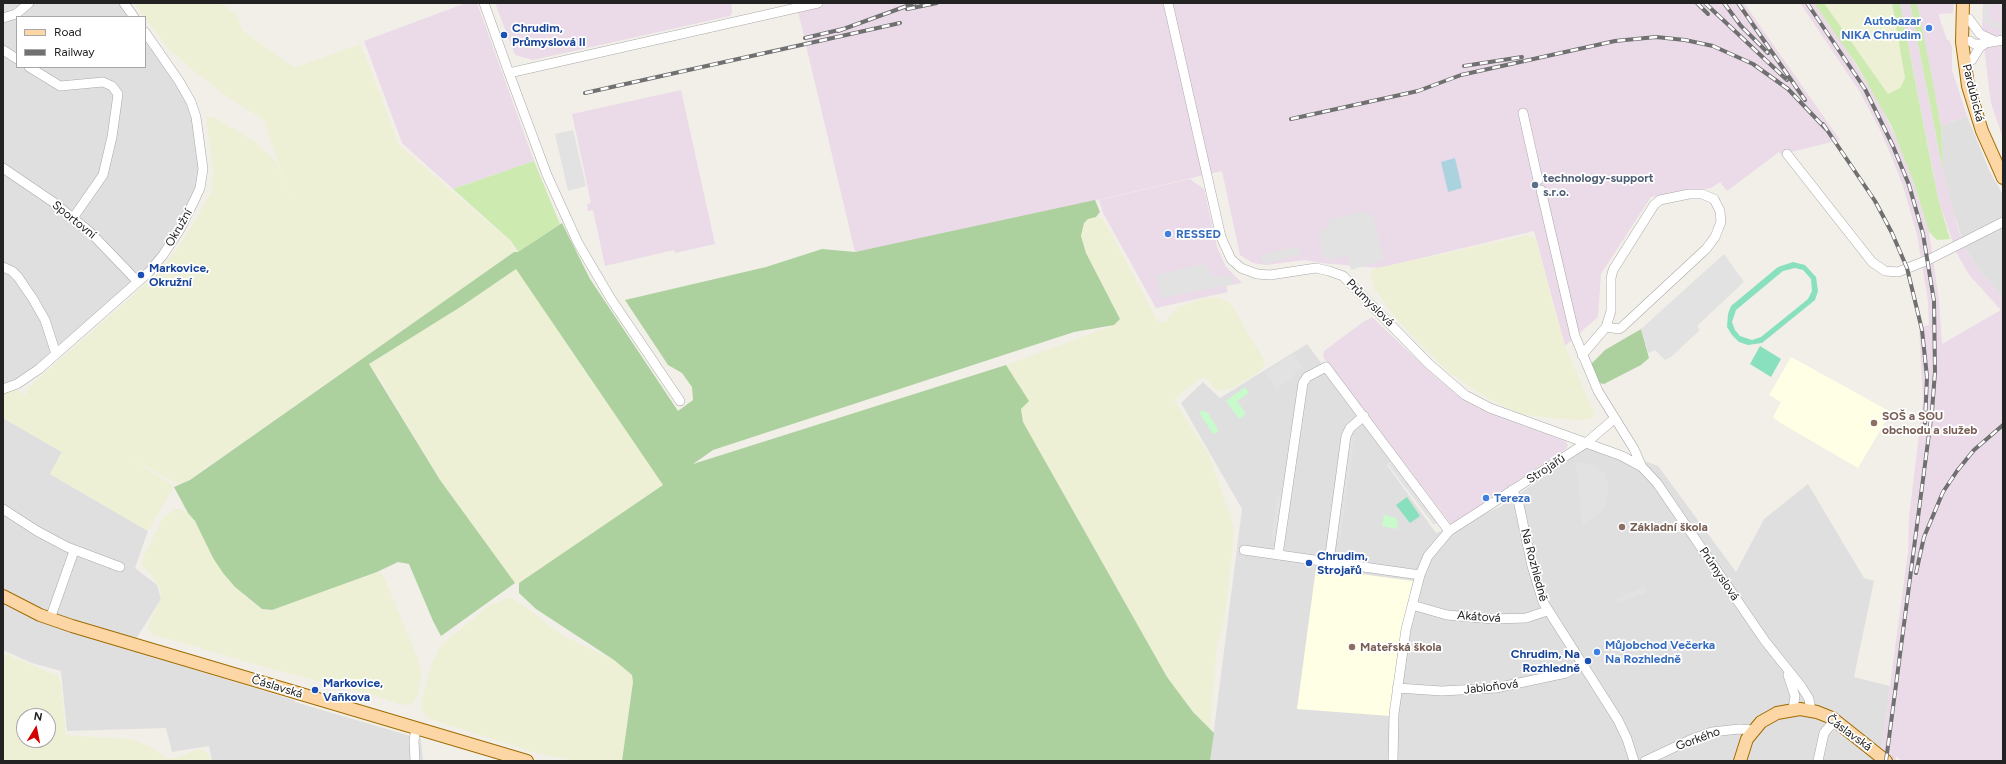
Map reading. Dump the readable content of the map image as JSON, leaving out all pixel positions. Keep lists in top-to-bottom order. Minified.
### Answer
{"streets":{"main road":["Pardubická","Čáslavská"],"street":["Sportovní","Okružní","Průmyslová","Strojařů","Na Rozhledně","Akátová","Jabloňová","Gorkého"]},"crossings":[["Sportovní","Okružní"],["Průmyslová","Strojařů"],["Průmyslová","Čáslavská"],["Strojařů","Na Rozhledně"],["Strojařů","Akátová"],["Strojařů","Jabloňová"],["Na Rozhledně","Akátová"],["Na Rozhledně","Jabloňová"],["Čáslavská","Gorkého"]],"places":["Autobazar NIKA Chrudim","Chrudim, Průmyslová II","technology-support s.r.o.","RESSED","Markovice, Okružní","SOŠ a SOU obchodu a služeb","Tereza","Základní škola","Chrudim, Strojařů","Mateřská škola","Můjobchod Večerka Na Rozhledně","Chrudim, Na Rozhledně","Markovice, Vaňkova"],"legend":["Road","Railway"],"north":"top"}
